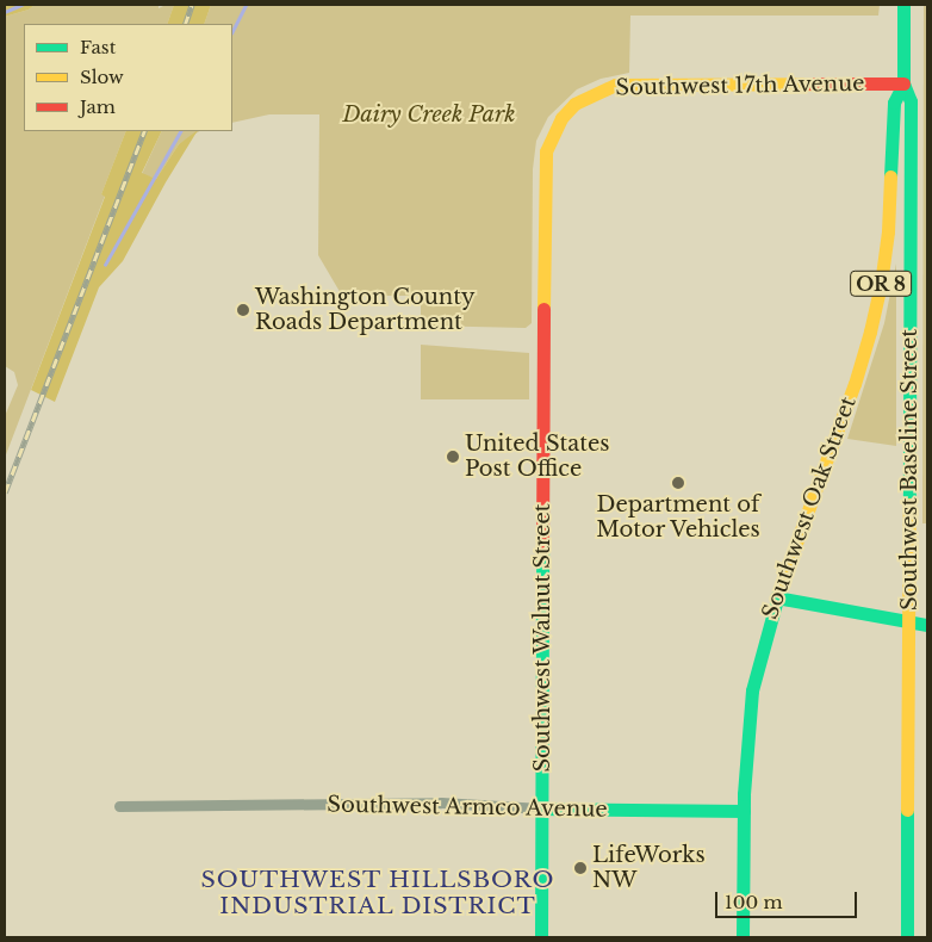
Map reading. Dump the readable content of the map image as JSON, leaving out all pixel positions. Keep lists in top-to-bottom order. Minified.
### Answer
{"streets":{"main road":["Southwest 17th Avenue","OR 8","Southwest Baseline Street","Southwest Oak Street","Southwest Walnut Street","Southwest Armco Avenue"]},"crossings":[["Southwest 17th Avenue","Southwest Baseline Street"],["Southwest 17th Avenue","Southwest Oak Street"],["Southwest 17th Avenue","Southwest Walnut Street"],["Southwest Baseline Street","Southwest Oak Street"],["Southwest Oak Street","Southwest Armco Avenue"],["Southwest Walnut Street","Southwest Armco Avenue"]],"districts":["SOUTHWEST HILLSBORO INDUSTRIAL DISTRICT"],"parks":["Dairy Creek Park"],"places":["Washington County Roads Department","United States Post Office","Department of Motor Vehicles","LifeWorks NW"],"legend":["Fast","Slow","Jam"],"scale_bar":"100 m"}
